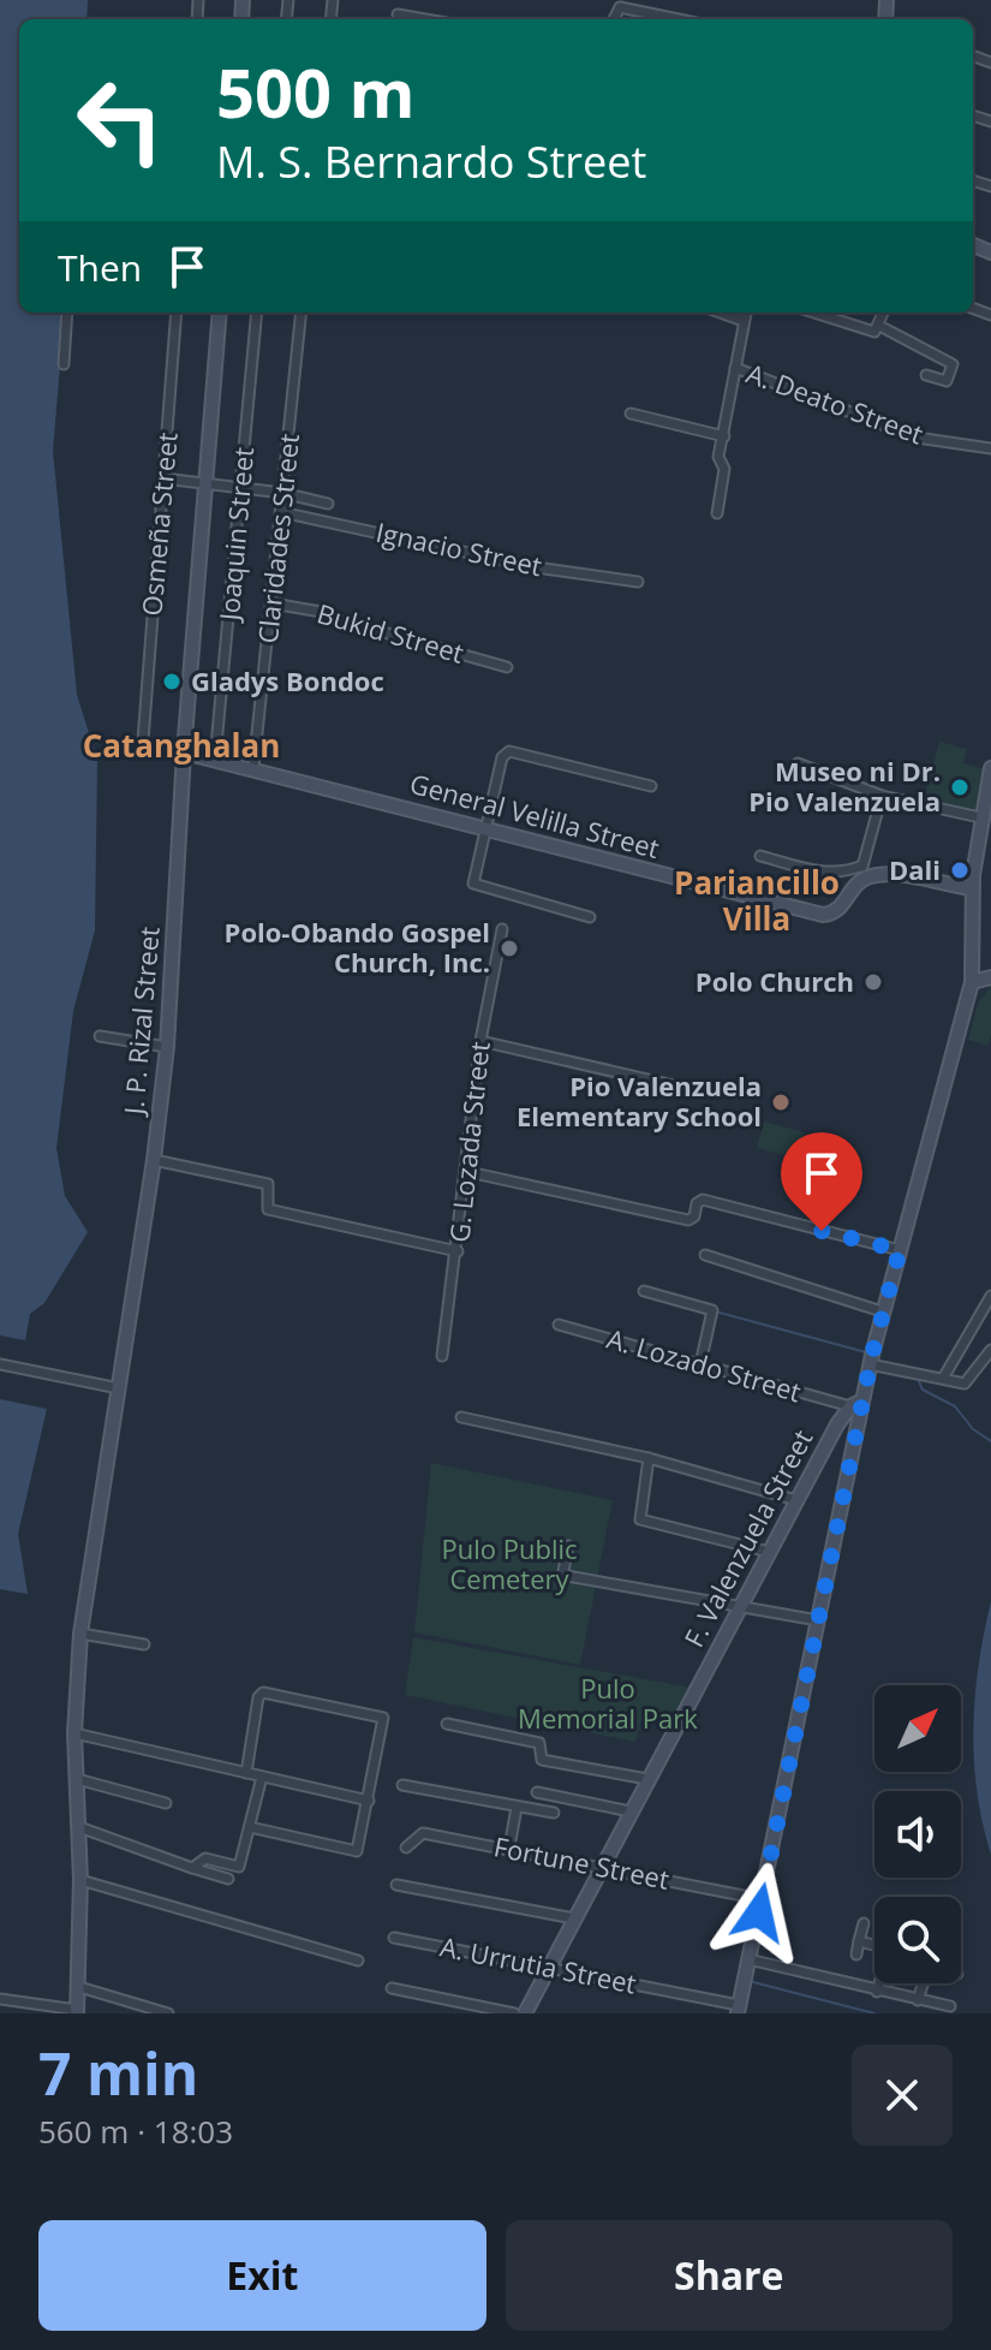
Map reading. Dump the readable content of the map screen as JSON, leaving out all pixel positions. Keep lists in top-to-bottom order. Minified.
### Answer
{"streets":{"main road":["General Velilla Street","J. P. Rizal Street","F. Valenzuela Street"],"street":["A. Deato Street","Osmeña Street","Joaquin Street","Claridades Street","Ignacio Street","Bukid Street","G. Lozada Street","A. Lozado Street","Fortune Street","A. Urrutia Street"]},"crossings":[["Osmeña Street","General Velilla Street"],["Osmeña Street","J. P. Rizal Street"],["Joaquin Street","General Velilla Street"],["Claridades Street","Ignacio Street"],["Claridades Street","Bukid Street"],["Claridades Street","General Velilla Street"],["General Velilla Street","J. P. Rizal Street"],["A. Lozado Street","F. Valenzuela Street"],["F. Valenzuela Street","Fortune Street"],["F. Valenzuela Street","A. Urrutia Street"]],"districts":["Catanghalan","Pariancillo Villa"],"parks":["Pulo Public Cemetery","Pulo Memorial Park"],"places":["Gladys Bondoc","Museo ni Dr. Pio Valenzuela","Dali","Polo-Obando Gospel Church, Inc.","Polo Church","Pio Valenzuela Elementary School"],"north":"top right","page":{"turn":["500 m","M. S. Bernardo Street"],"then":"Then","heading":["7 min","560 m · 18:03"],"buttons":["Exit","Share"]}}
